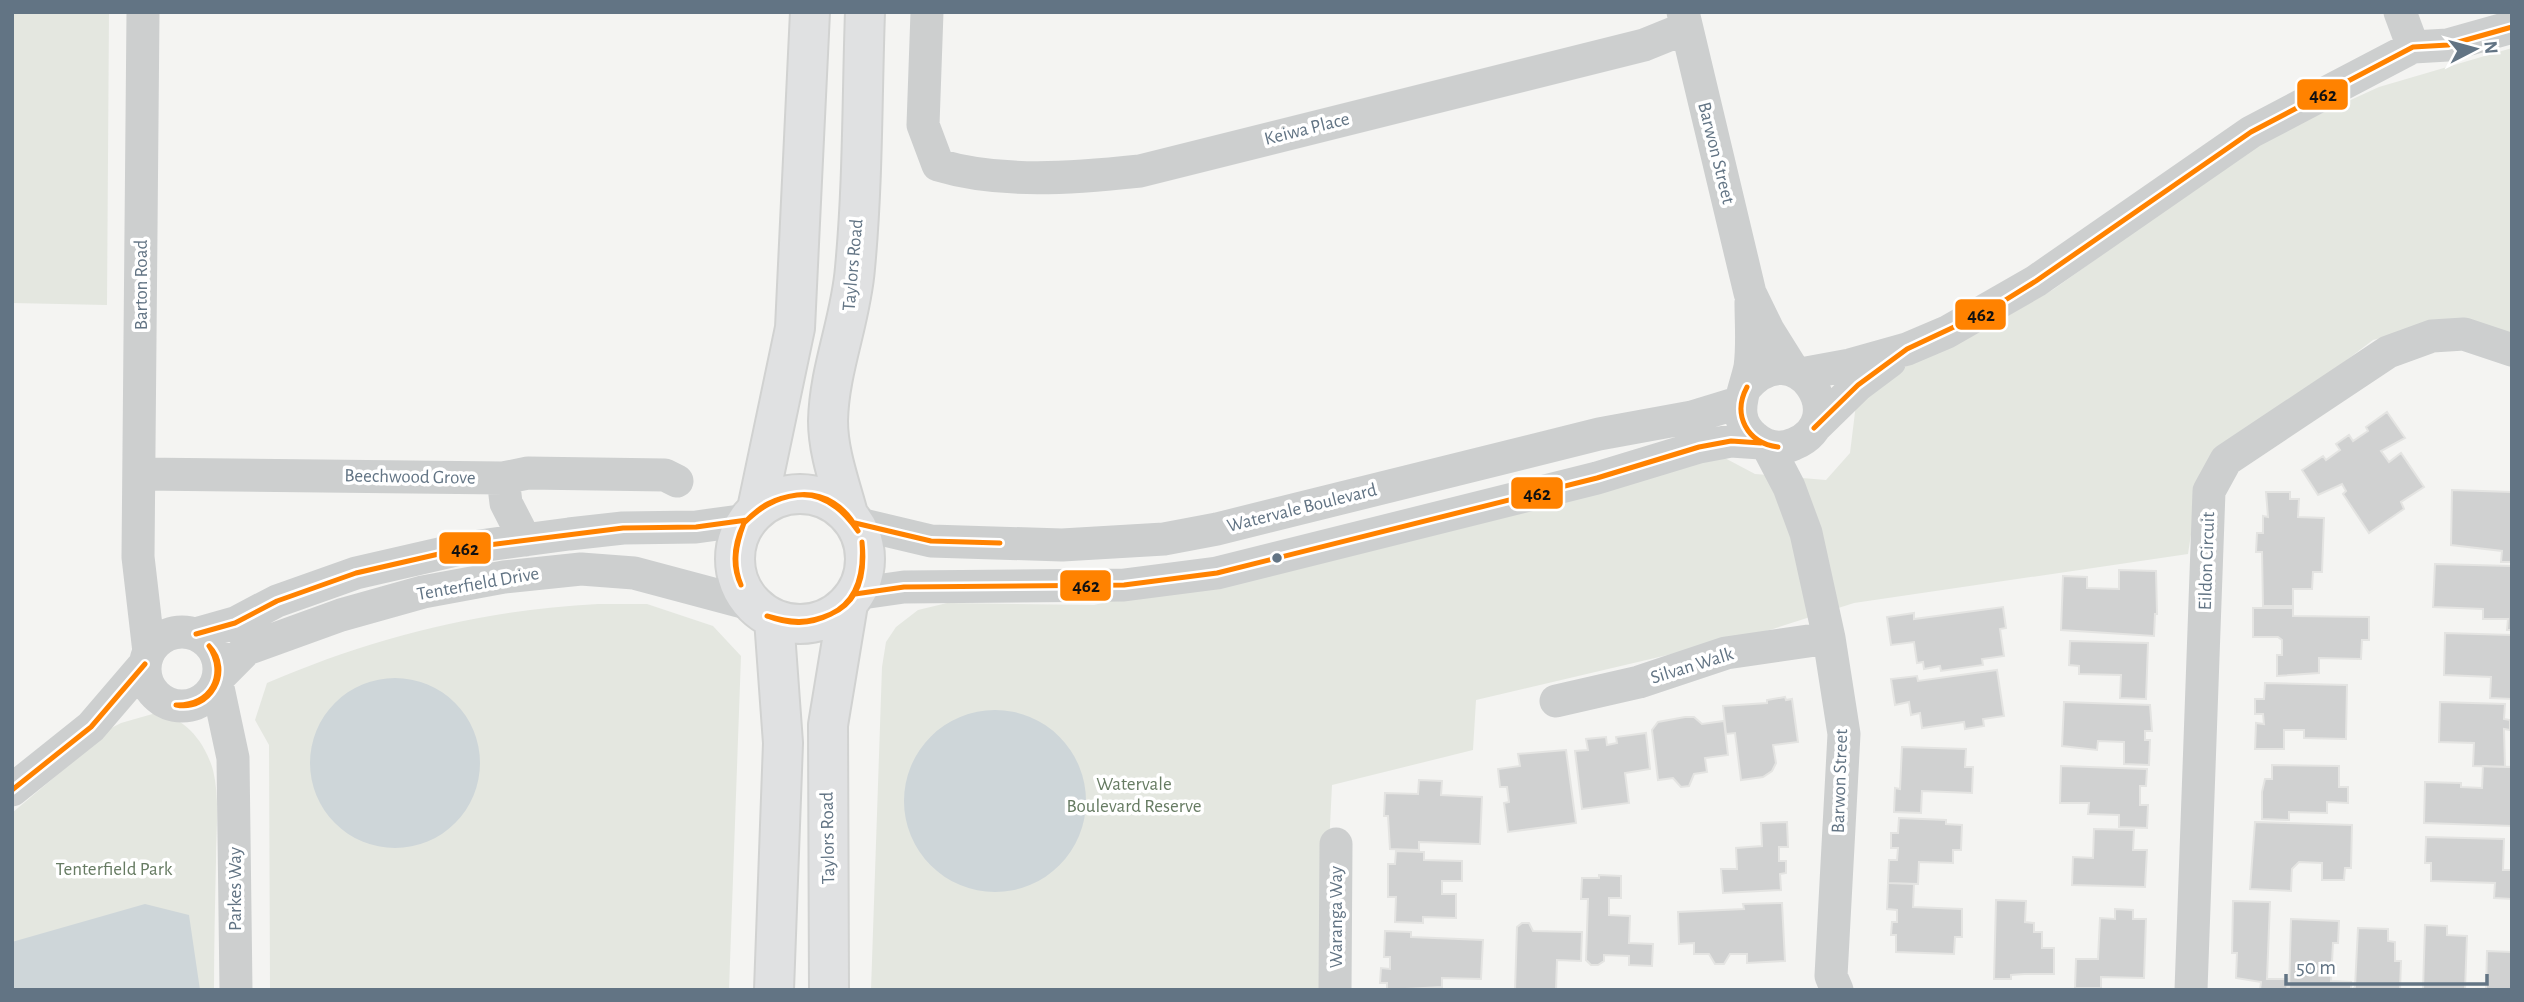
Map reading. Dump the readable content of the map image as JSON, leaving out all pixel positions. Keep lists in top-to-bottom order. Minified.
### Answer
{"streets":{"main road":["Taylors Road"],"street":["Keiwa Place","Barwon Street","Barton Road","Beechwood Grove","Watervale Boulevard","Eildon Circuit","Tenterfield Drive","Silvan Walk","Parkes Way","Waranga Way"]},"crossings":[["Keiwa Place","Barwon Street"],["Barwon Street","Watervale Boulevard"],["Barwon Street","Silvan Walk"],["Taylors Road","Watervale Boulevard"],["Taylors Road","Tenterfield Drive"],["Barton Road","Beechwood Grove"],["Barton Road","Tenterfield Drive"],["Barton Road","Parkes Way"],["Beechwood Grove","Tenterfield Drive"],["Watervale Boulevard","Tenterfield Drive"],["Tenterfield Drive","Parkes Way"]],"parks":["Watervale Boulevard Reserve","Tenterfield Park"],"lines":["transit line 462"],"scale_bar":"50 m","north":"right"}
